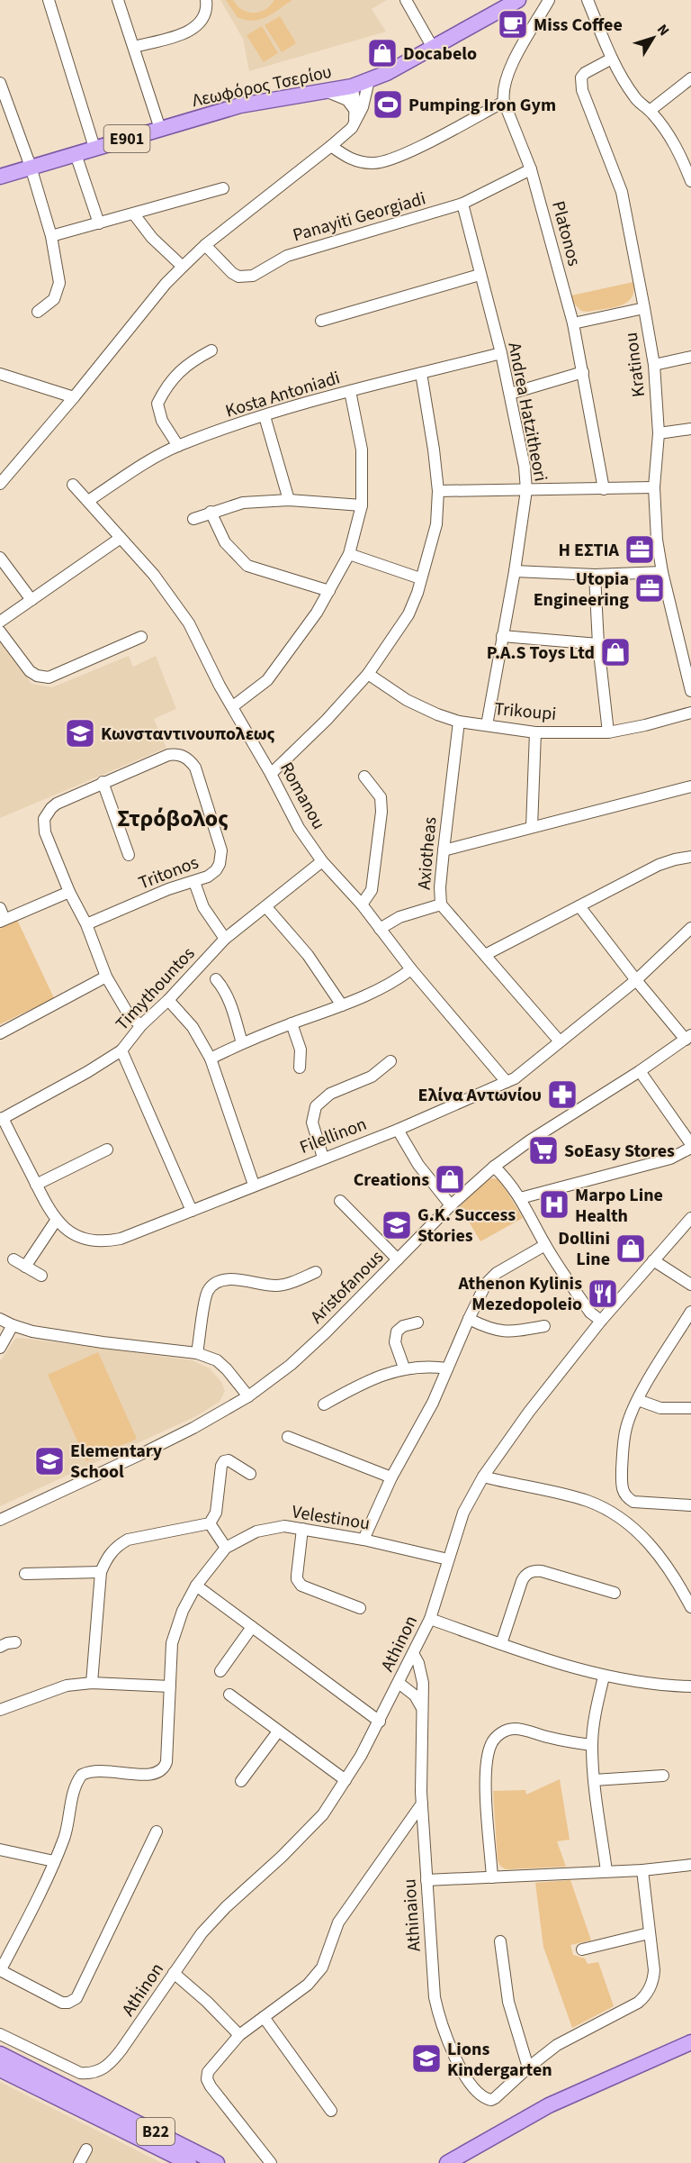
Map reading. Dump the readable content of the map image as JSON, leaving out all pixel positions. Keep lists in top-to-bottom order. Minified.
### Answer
{"streets":{"main road":["Λεωφόρος Τσερίου","E901","B22"],"street":["Panayiti Georgiadi","Platonos","Kratinou","Kosta Antoniadi","Andrea Hatzitheori","Trikoupi","Romanou","Axiotheas","Tritonos","Timythountos","Filellinon","Aristofanous","Velestinou","Athinon","Athinaiou"]},"crossings":[["Panayiti Georgiadi","Platonos"],["Panayiti Georgiadi","Andrea Hatzitheori"],["Kosta Antoniadi","Andrea Hatzitheori"],["Kosta Antoniadi","Romanou"],["Andrea Hatzitheori","Trikoupi"],["Trikoupi","Axiotheas"],["Romanou","Timythountos"],["Romanou","Filellinon"],["Axiotheas","Filellinon"],["Timythountos","Filellinon"],["Velestinou","Athinon"],["Athinon","Athinaiou"]],"districts":["Στρόβολος"],"places":{"cafe":["Miss Coffee"],"shop":["Docabelo","P.A.S Toys Ltd","Creations","Dollini Line"],"sports":["Pumping Iron Gym"],"office":["Η ΕΣΤΙΑ","Utopia Engineering"],"school or university":["Κωνσταντινουπολεως","G.K. Success Stories","Elementary School","Lions Kindergarten"],"pharmacy":["Ελίνα Αντωνίου"],"supermarket":["SoEasy Stores"],"hospital":["Marpo Line Health"],"restaurant":["Athenon Kylinis Mezedopoleio"]},"north":"top right"}
